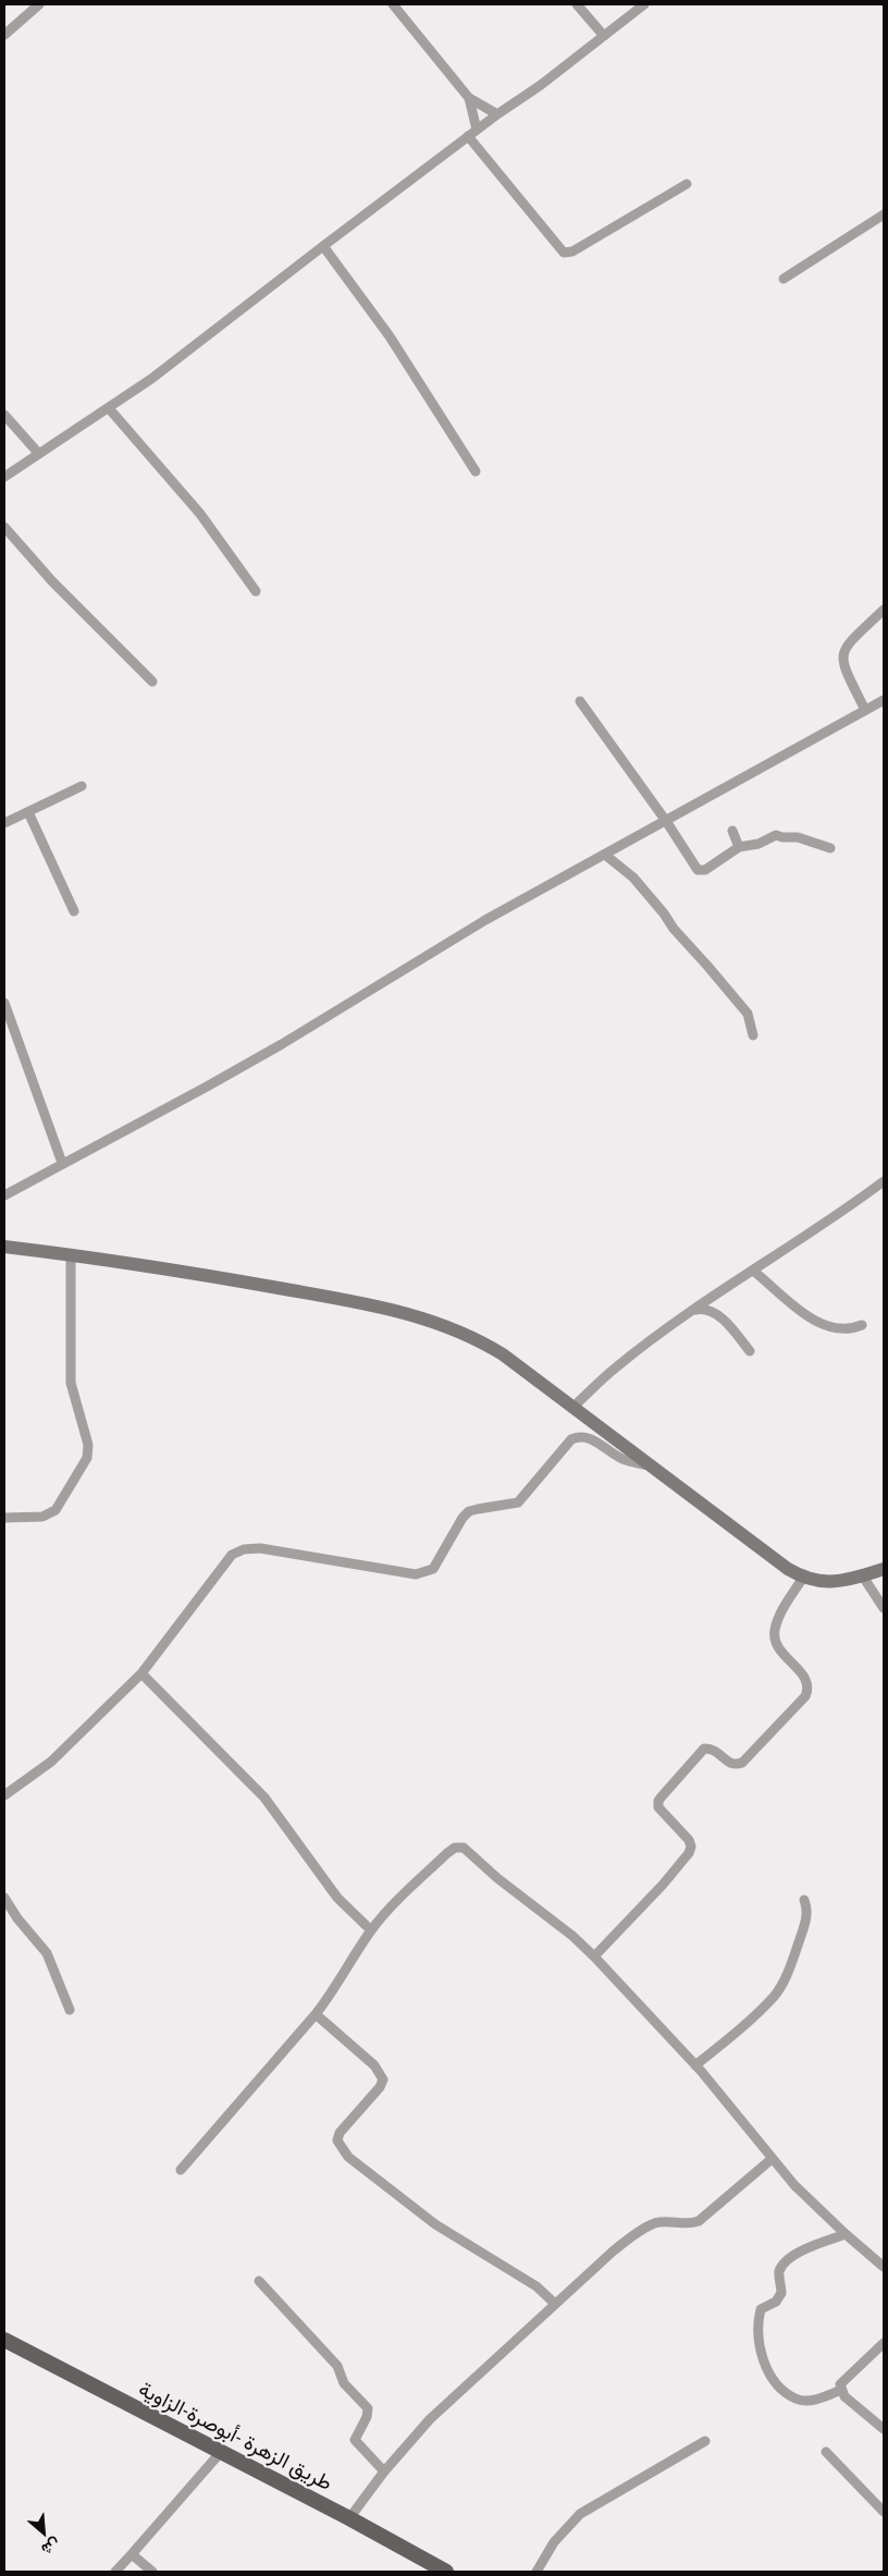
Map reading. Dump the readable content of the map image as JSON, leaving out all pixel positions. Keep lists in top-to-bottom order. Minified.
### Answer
{"streets":{"main road":["طريق الزهرة -أبوصرة-الزاوية"]},"north":"bottom right"}
